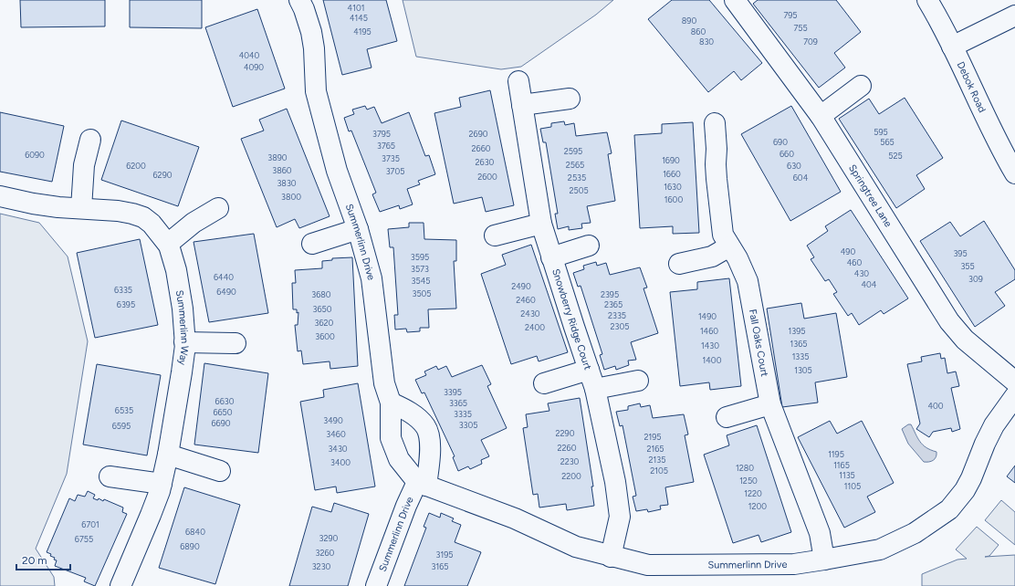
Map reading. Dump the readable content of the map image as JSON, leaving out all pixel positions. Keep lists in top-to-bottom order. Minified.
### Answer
{"streets":{"street":["Debok Road","Springtree Lane","Summerlinn Drive","Snowberry Ridge Court","Summerlinn Way","Fall Oaks Court"]},"crossings":[["Summerlinn Drive","Snowberry Ridge Court"],["Summerlinn Drive","Fall Oaks Court"]],"house_numbers":["4101","795","4145","890","755","4195","860","830","709","4040","4090","595","3795","2690","690","565","3765","2660","2595","660","6090","525","3890","3735","1690","2630","2565","6200","630","3860","3705","1660","6290","2600","2535","604","3830","1630","2505","3800","1600","490","395","3595","460","355","3573","430","6440","309","3545","404","2490","6335","6490","3505","3680","2395","2460","6395","2365","3650","2430","2335","1490","3620","2305","2400","1460","1395","3600","1365","1430","1335","1400","1305","3395","6630","3365","400","6535","6650","3335","3490","6690","3305","6595","2290","3460","2195","2260","3430","2165","1195","2135","2230","3400","1165","1280","2105","1135","2200","1250","1105","1220","1200","6701","6840","3290","6755","6890","3260","3195","3230","3165"],"scale_bar":"20 m"}
